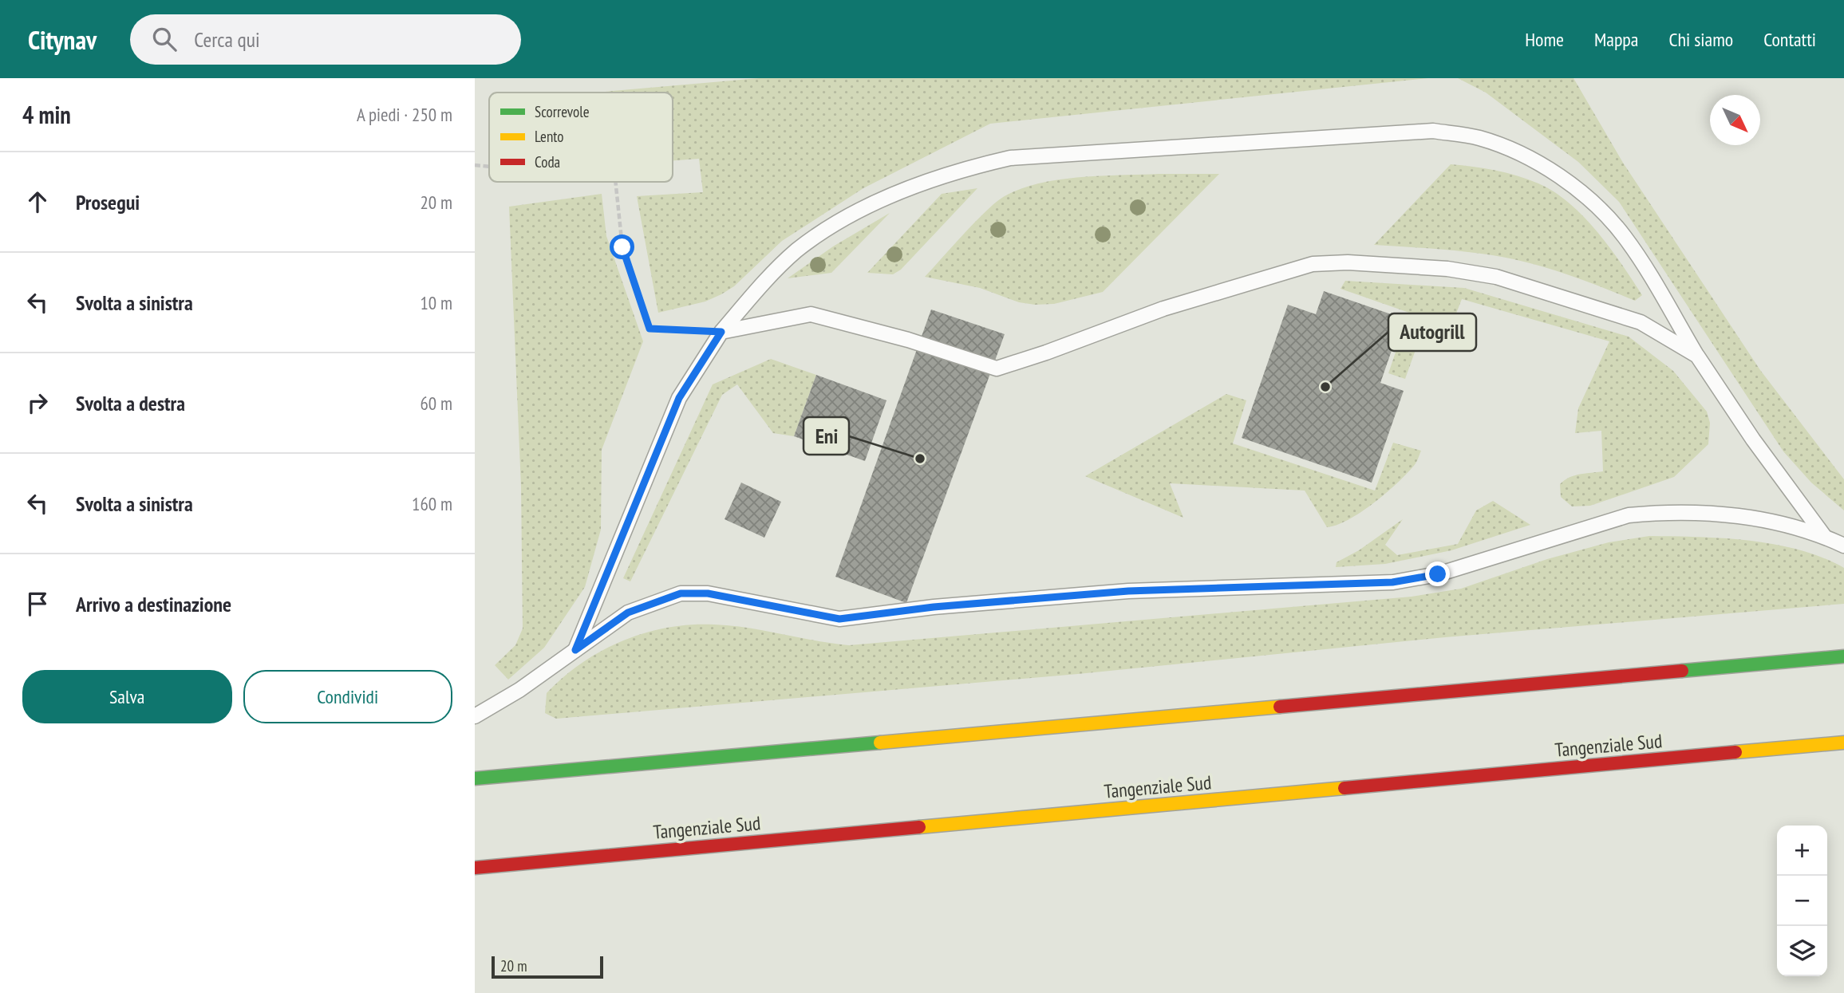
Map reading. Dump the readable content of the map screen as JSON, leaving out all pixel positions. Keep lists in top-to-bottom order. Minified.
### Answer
{"streets":{"highway":["Tangenziale Sud"]},"places":["Autogrill","Eni"],"legend":["Scorrevole","Lento","Coda"],"scale_bar":"20 m","north":"bottom right","page":{"header":"Citynav","search":"Cerca qui","nav":["Home","Mappa","Chi siamo","Contatti"],"heading":["4 min","A piedi · 250 m"],"list":[["Prosegui","20 m"],["Svolta a sinistra","10 m"],["Svolta a destra","60 m"],["Svolta a sinistra","160 m"],"Arrivo a destinazione"],"buttons":["Salva","Condividi"],"map_buttons":["+","−"],"scale":"20 m"}}
